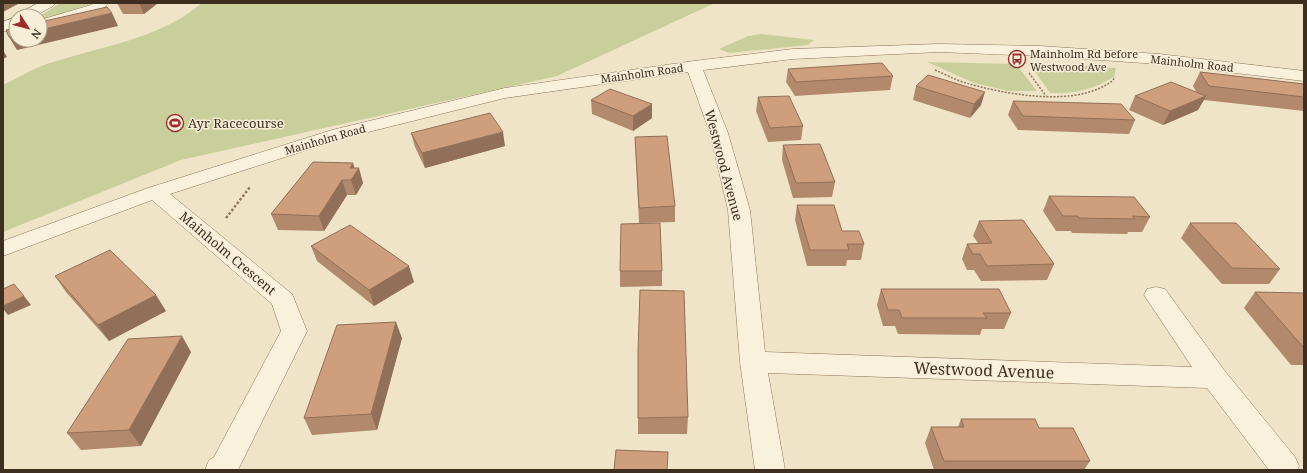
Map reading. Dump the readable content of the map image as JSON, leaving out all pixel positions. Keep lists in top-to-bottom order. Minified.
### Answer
{"streets":{"street":["Mainholm Road","Westwood Avenue","Mainholm Crescent"]},"crossings":[["Mainholm Road","Westwood Avenue"],["Mainholm Road","Mainholm Crescent"]],"places":{"bus stop":["Mainholm Rd before Westwood Ave"],"sports":["Ayr Racecourse"]},"north":"bottom right"}
